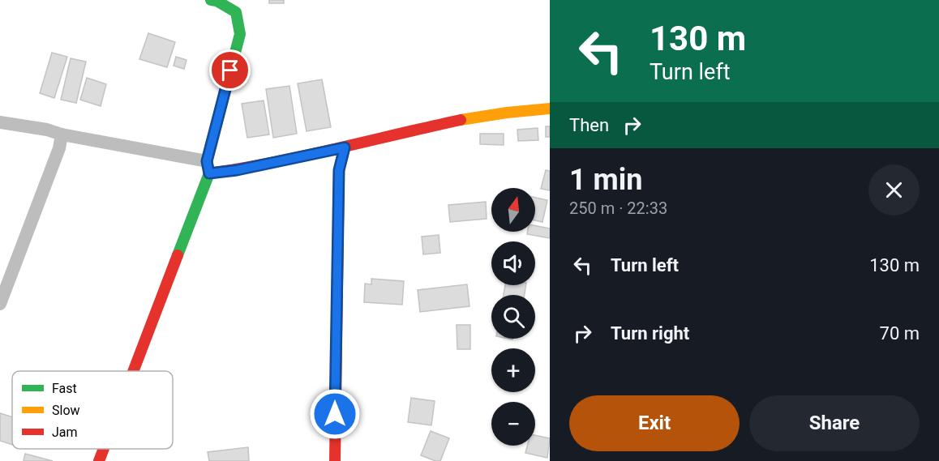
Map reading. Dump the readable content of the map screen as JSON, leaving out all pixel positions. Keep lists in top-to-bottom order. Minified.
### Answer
{"legend":["Fast","Slow","Jam"],"north":"top","page":{"turn":["130 m","Turn left"],"then":"Then","heading":["1 min","250 m · 22:33"],"map_buttons":["+","−"],"list":[{"name":"Turn left","value":"130 m"},{"name":"Turn right","value":"70 m"}],"buttons":["Exit","Share"]}}
